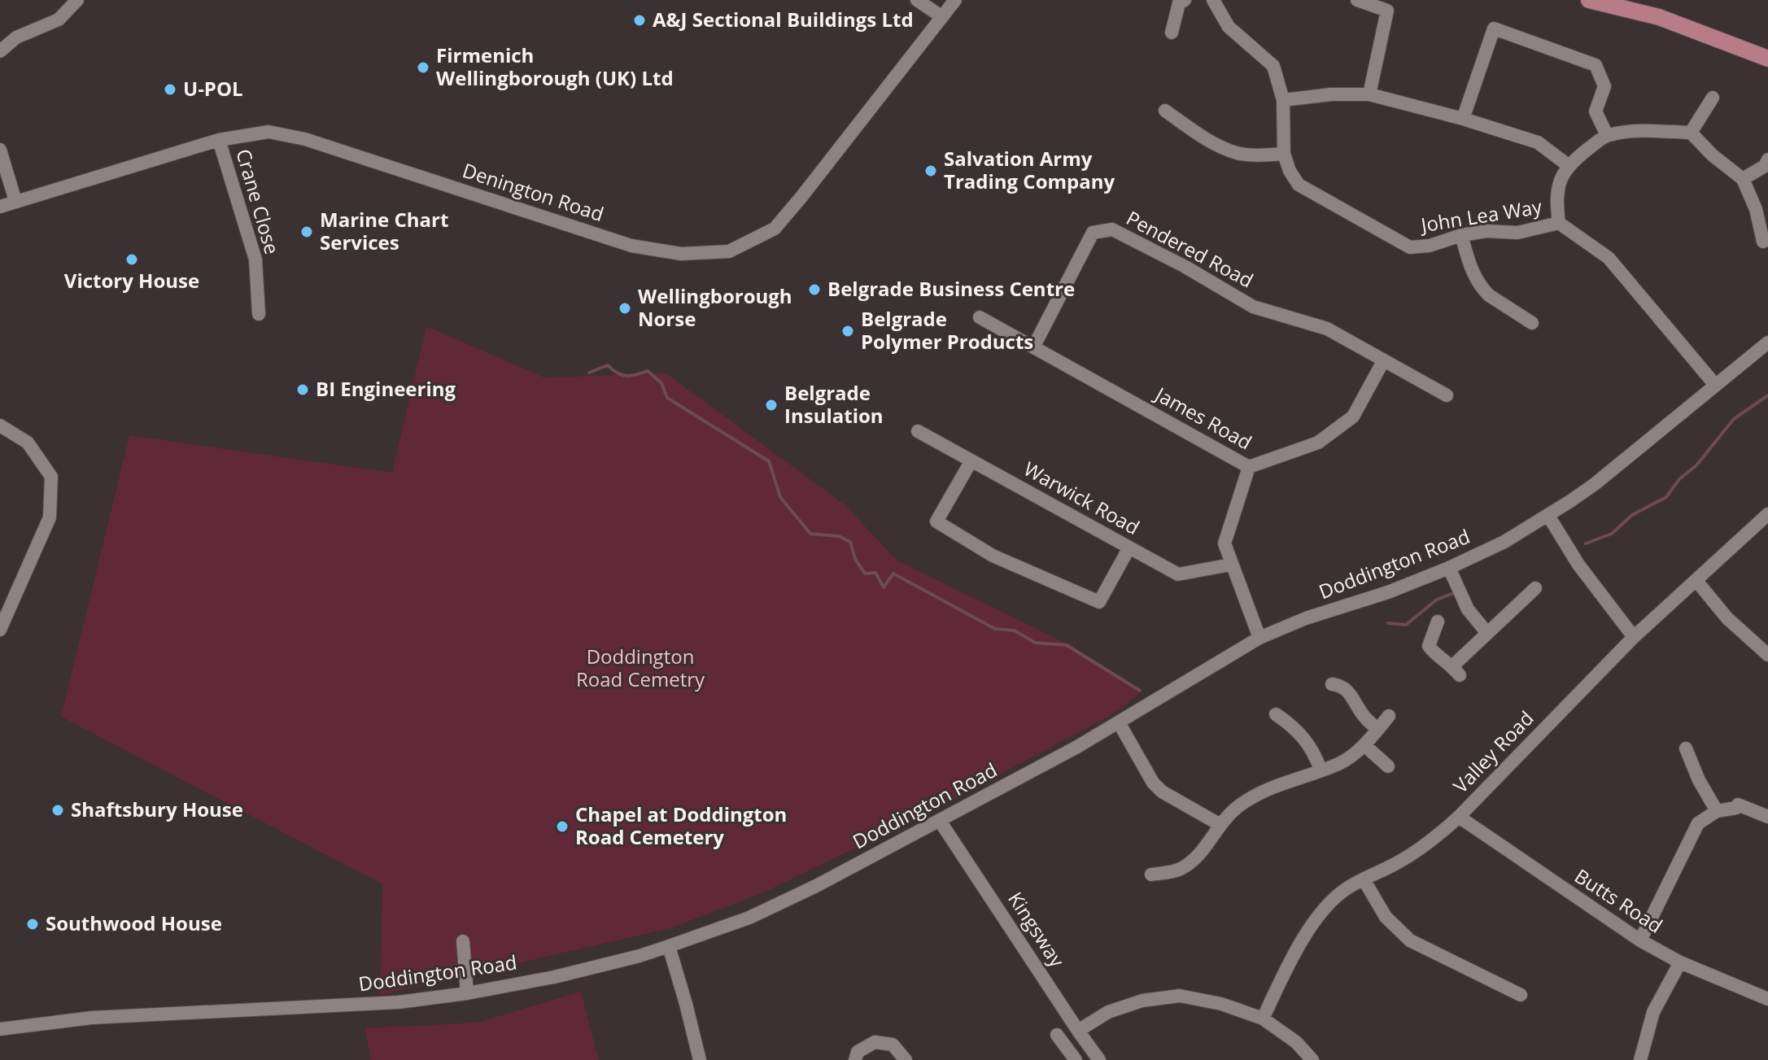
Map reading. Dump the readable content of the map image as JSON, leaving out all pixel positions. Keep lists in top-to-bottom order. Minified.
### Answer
{"streets":{"street":["Denington Road","Crane Close","John Lea Way","Pendered Road","James Road","Warwick Road","Doddington Road","Valley Road","Butts Road","Kingsway"]},"crossings":[["Denington Road","Crane Close"],["John Lea Way","Doddington Road"],["Pendered Road","James Road"],["James Road","Warwick Road"],["James Road","Doddington Road"],["Doddington Road","Kingsway"],["Valley Road","Butts Road"]],"parks":["Doddington Road Cemetry"],"places":["A&J Sectional Buildings Ltd","Firmenich Wellingborough (UK) Ltd","U-POL","Salvation Army Trading Company","Marine Chart Services","Victory House","Belgrade Business Centre","Wellingborough Norse","Belgrade Polymer Products","BI Engineering","Belgrade Insulation","Shaftsbury House","Chapel at Doddington Road Cemetery","Southwood House"]}
